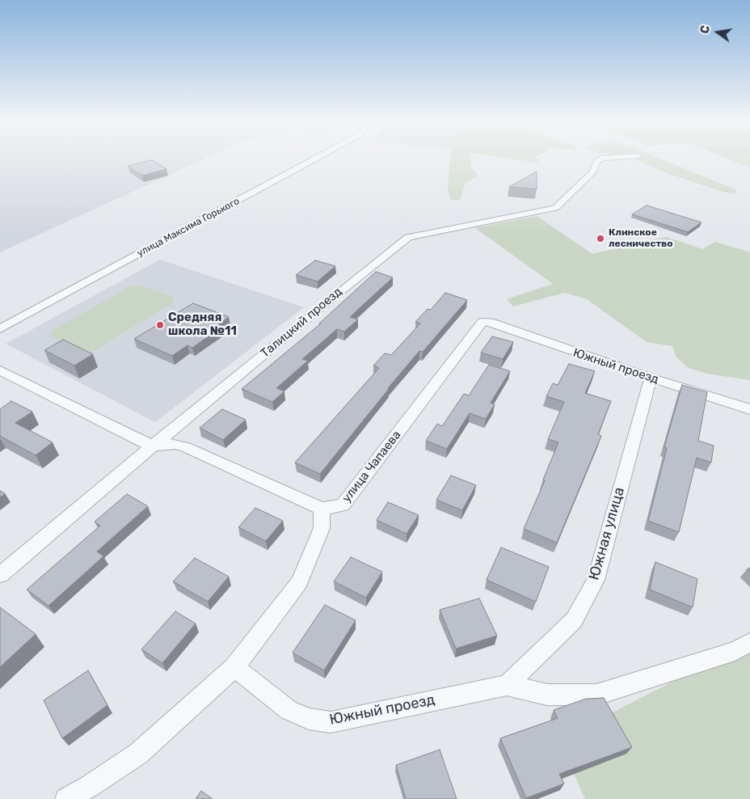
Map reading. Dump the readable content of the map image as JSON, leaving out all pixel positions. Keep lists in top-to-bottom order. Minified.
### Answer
{"streets":{"street":["улица Максима Горького","Талицкий проезд","Южный проезд","улица Чапаева","Южная улица"]},"crossings":[["Южный проезд","улица Чапаева"],["Южный проезд","Южная улица"]],"places":["Клинское лесничество","Средняя школа №11"],"north":"left"}
